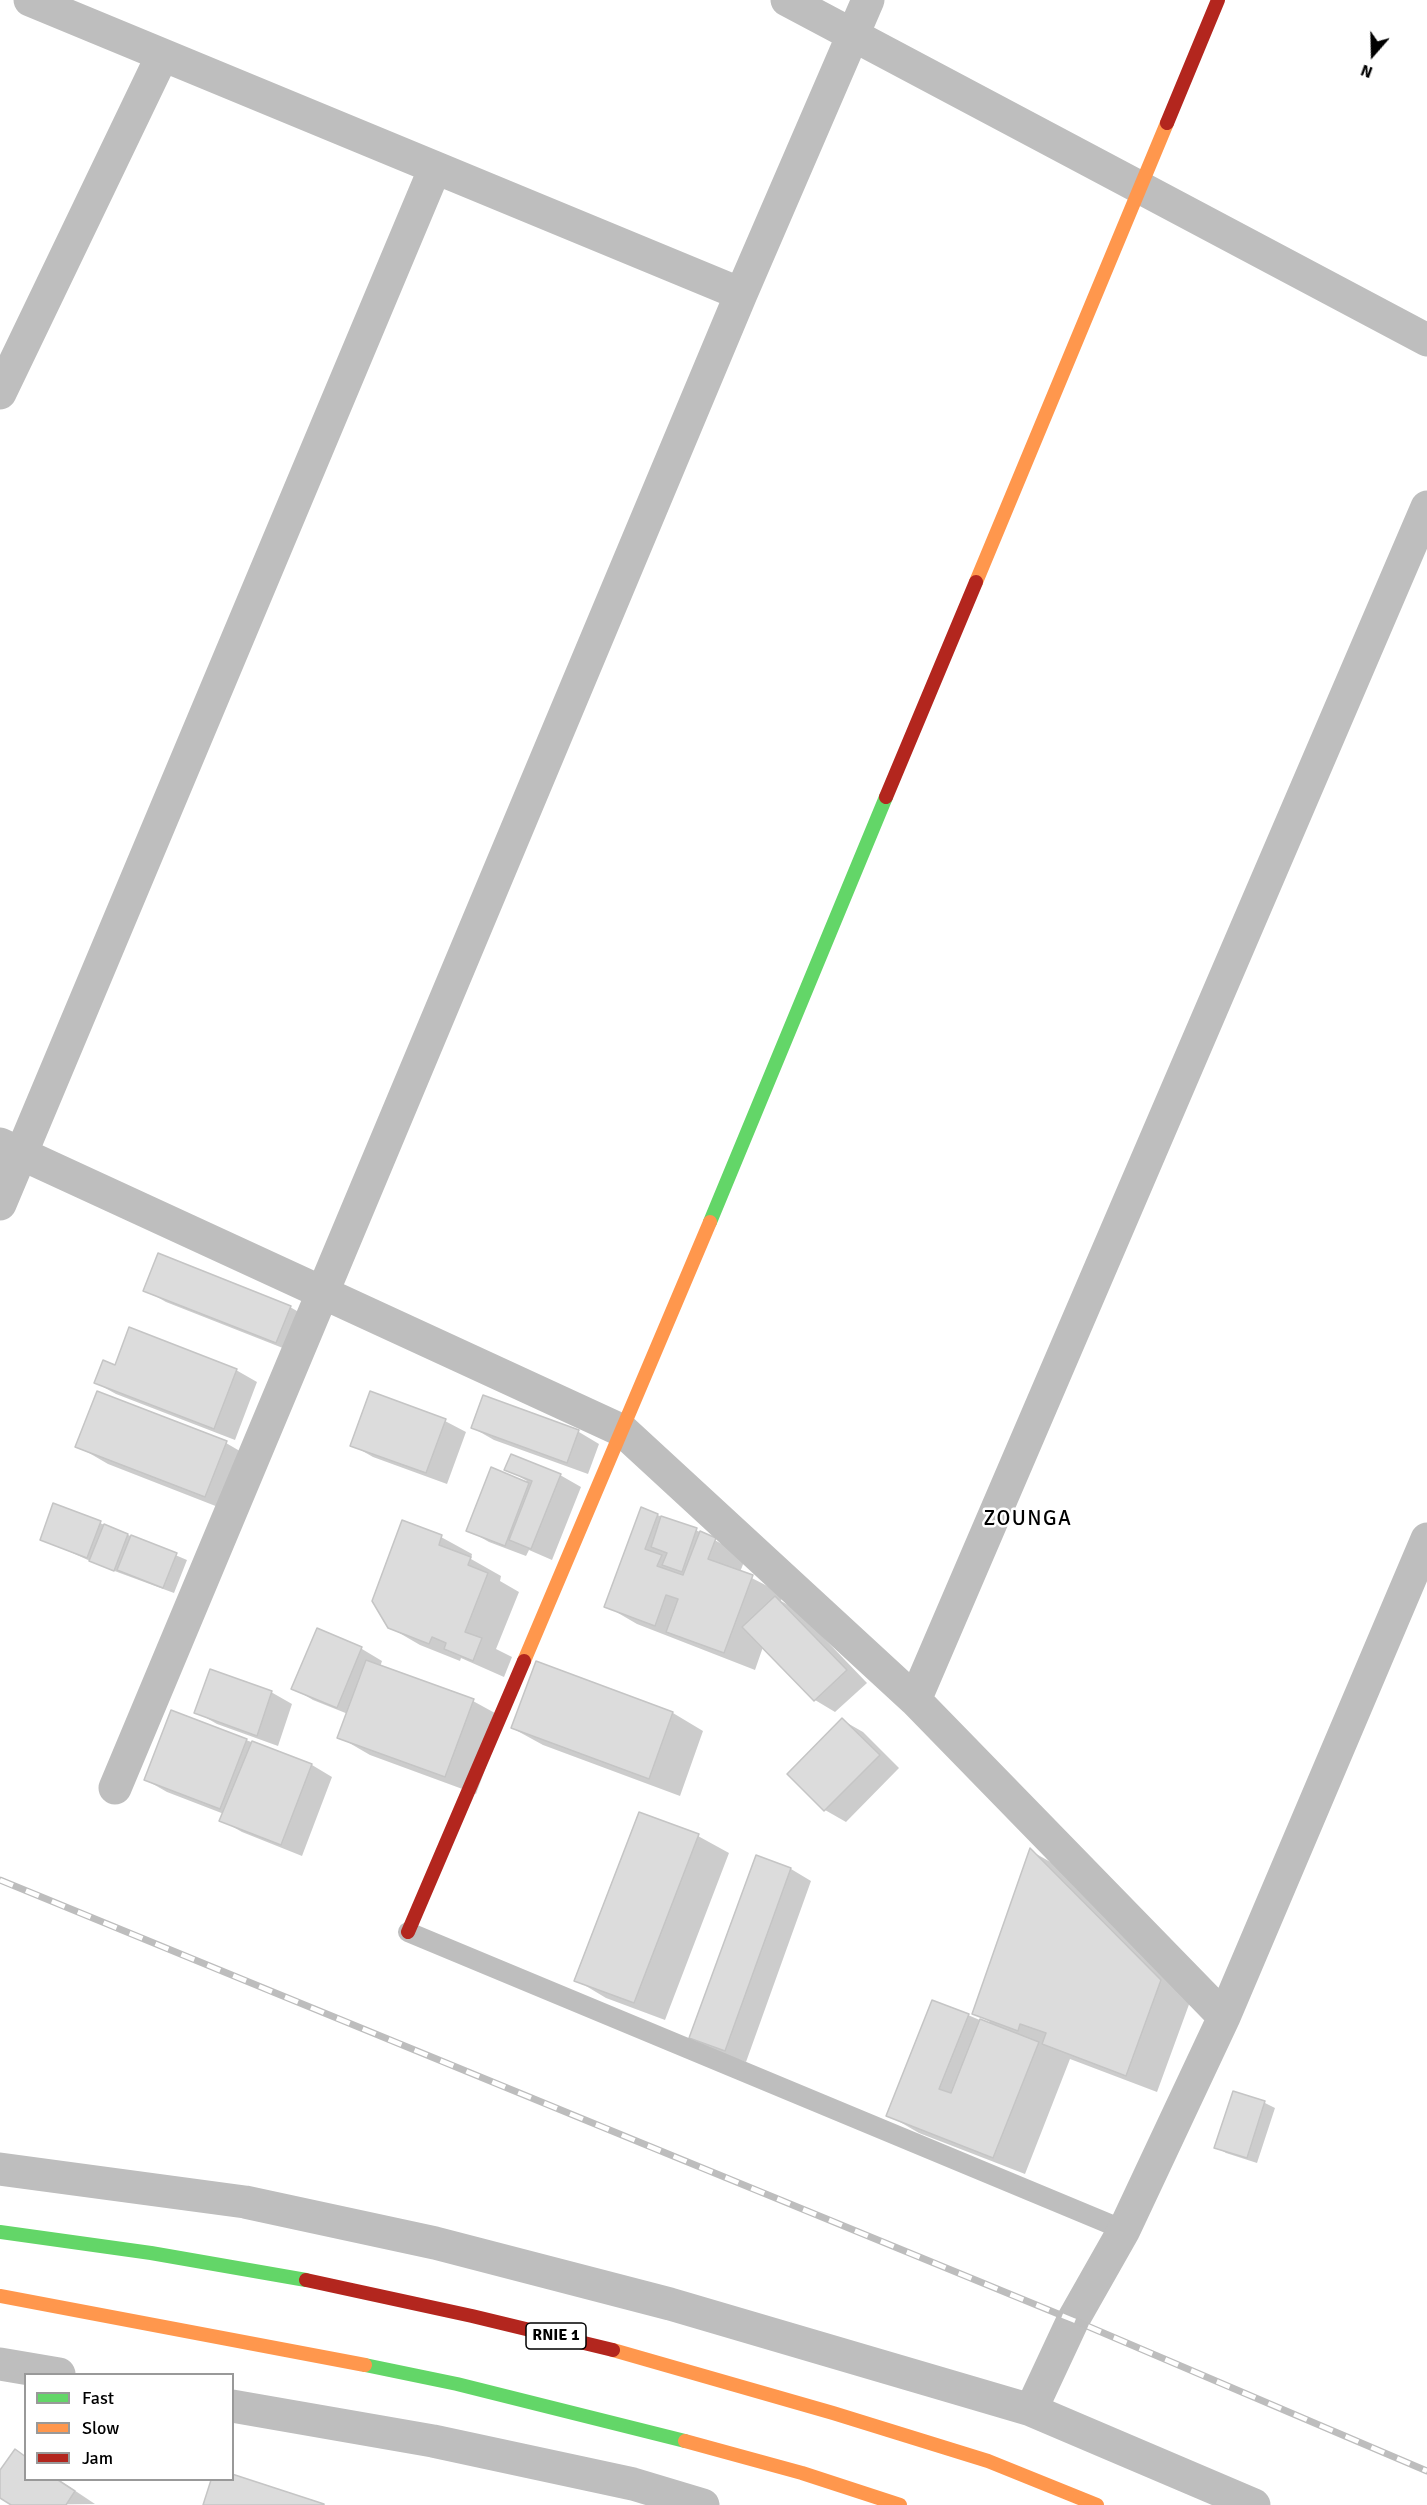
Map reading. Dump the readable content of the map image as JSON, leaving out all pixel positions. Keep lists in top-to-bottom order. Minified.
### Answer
{"streets":{"main road":["RNIE 1"]},"districts":["ZOUNGA"],"legend":["Fast","Slow","Jam"],"north":"bottom"}
